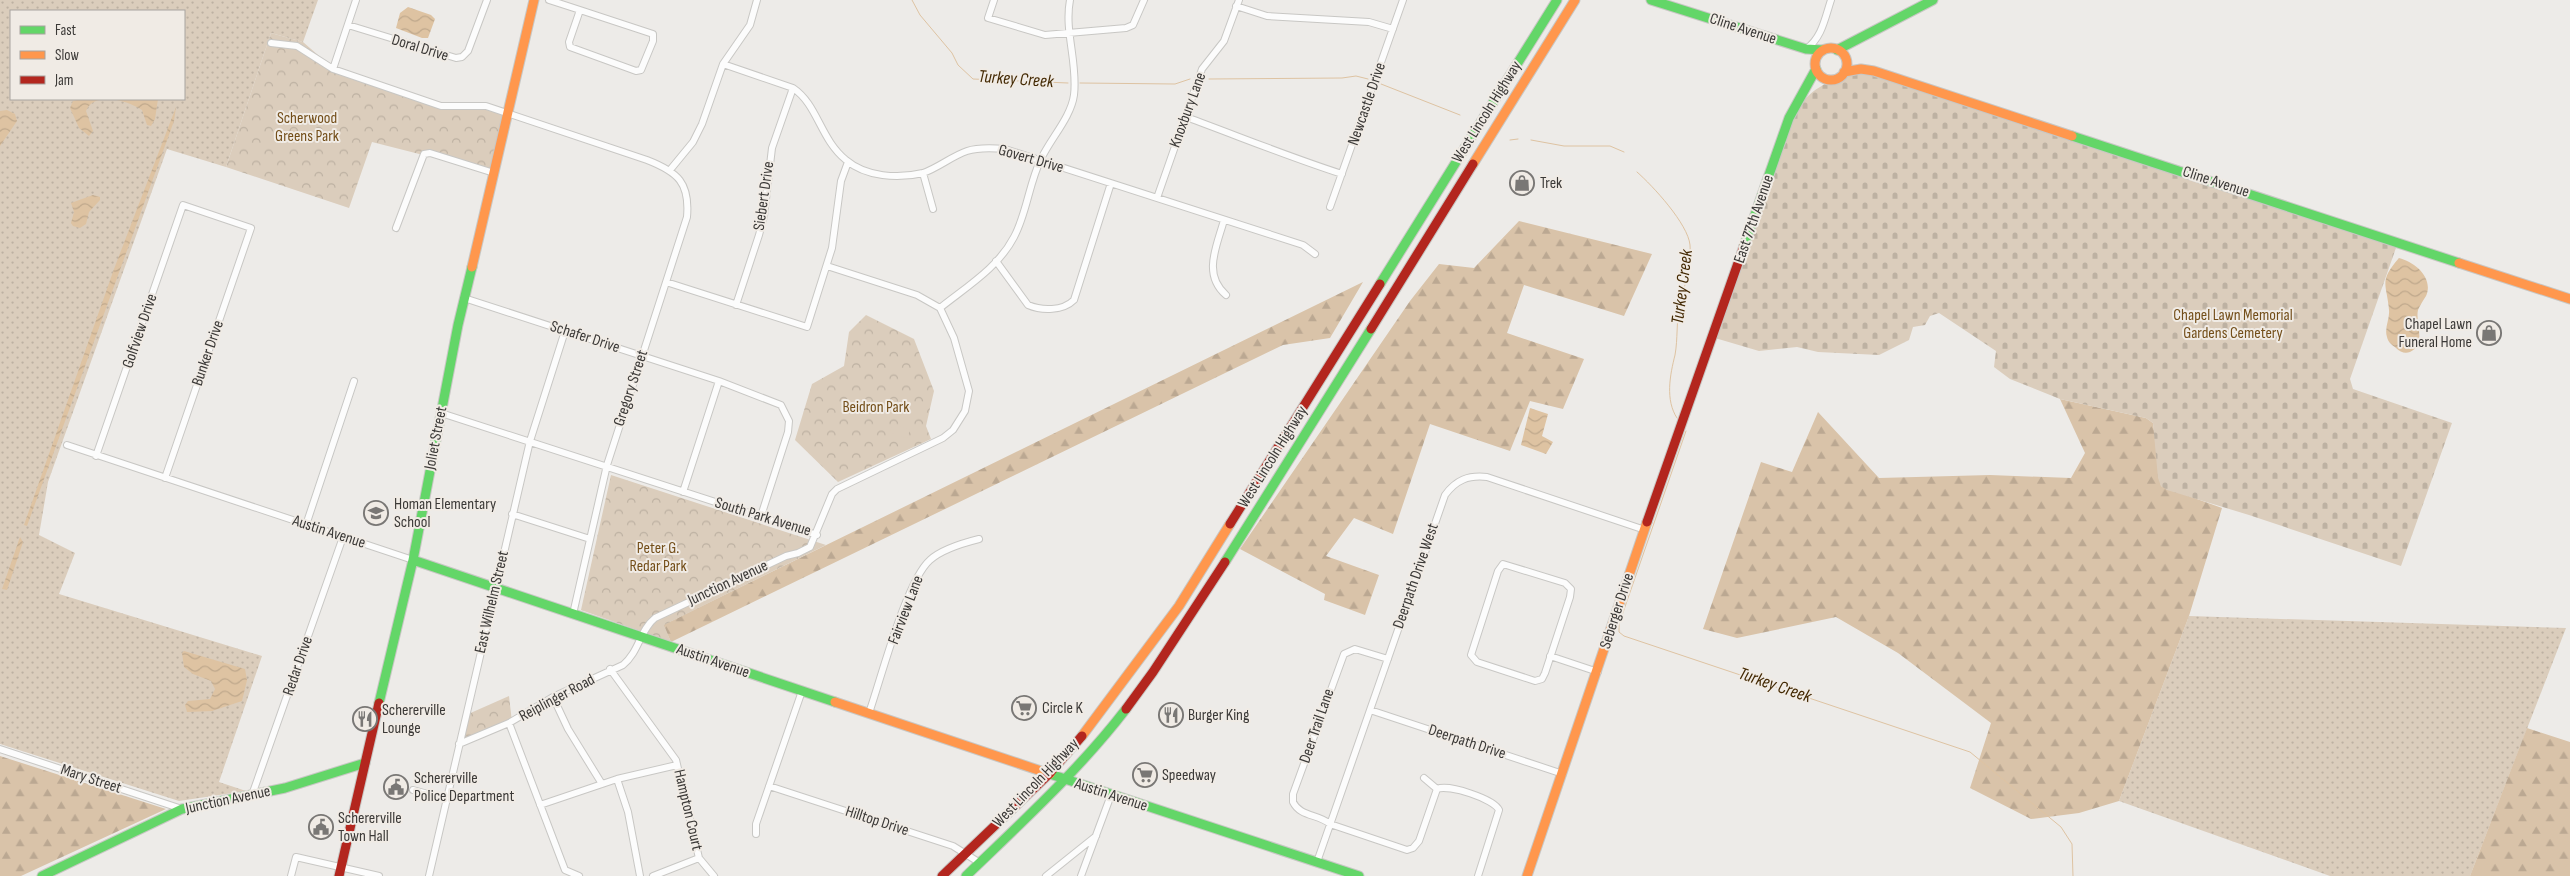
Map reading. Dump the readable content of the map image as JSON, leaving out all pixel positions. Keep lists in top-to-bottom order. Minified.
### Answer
{"streets":{"street":["Cline Avenue","Doral Drive","Newcastle Drive","Knoxbury Lane","West Lincoln Highway","Govert Drive","Siebert Drive","East 77th Avenue","Golfview Drive","Schafer Drive","Bunker Drive","Gregory Street","Joliet Street","South Park Avenue","Austin Avenue","Deerpath Drive West","Junction Avenue","East Wilhelm Street","Fairview Lane","Seberger Drive","Redar Drive","Reiplinger Road","Deer Trail Lane","Deerpath Drive","Mary Street","Hampton Court","Hilltop Drive"]},"crossings":[["Cline Avenue","East 77th Avenue"],["Knoxbury Lane","Govert Drive"],["West Lincoln Highway","Austin Avenue"],["West Lincoln Highway","Hilltop Drive"],["Govert Drive","Siebert Drive"],["East 77th Avenue","Seberger Drive"],["Golfview Drive","Bunker Drive"],["Golfview Drive","Austin Avenue"],["Schafer Drive","Gregory Street"],["Schafer Drive","Joliet Street"],["Schafer Drive","South Park Avenue"],["Schafer Drive","East Wilhelm Street"],["Bunker Drive","Austin Avenue"],["Gregory Street","South Park Avenue"],["Gregory Street","Austin Avenue"],["Joliet Street","South Park Avenue"],["Joliet Street","Austin Avenue"],["Joliet Street","Junction Avenue"],["South Park Avenue","Junction Avenue"],["South Park Avenue","East Wilhelm Street"],["Austin Avenue","Deerpath Drive West"],["Austin Avenue","Junction Avenue"],["Austin Avenue","East Wilhelm Street"],["Austin Avenue","Fairview Lane"],["Austin Avenue","Redar Drive"],["Austin Avenue","Reiplinger Road"],["Deerpath Drive West","Seberger Drive"],["Deerpath Drive West","Deer Trail Lane"],["Deerpath Drive West","Deerpath Drive"],["Junction Avenue","Redar Drive"],["Junction Avenue","Reiplinger Road"],["Junction Avenue","Mary Street"],["East Wilhelm Street","Reiplinger Road"],["Seberger Drive","Deerpath Drive"],["Reiplinger Road","Hampton Court"]],"water":["Turkey Creek"],"parks":["Scherwood Greens Park","Chapel Lawn Memorial Gardens Cemetery","Beidron Park","Peter G. Redar Park"],"places":{"shop":["Trek","Chapel Lawn Funeral Home"],"school or university":["Homan Elementary School"],"supermarket":["Circle K","Speedway"],"restaurant":["Burger King","Schererville Lounge"],"public building":["Schererville Police Department","Schererville Town Hall"]},"legend":["Fast","Slow","Jam"]}
